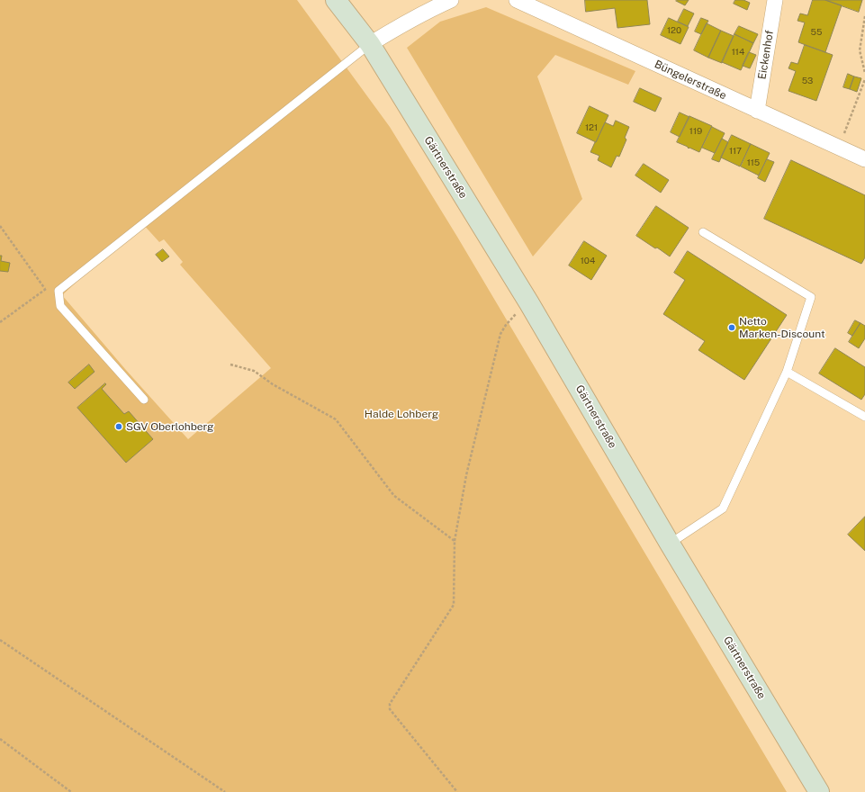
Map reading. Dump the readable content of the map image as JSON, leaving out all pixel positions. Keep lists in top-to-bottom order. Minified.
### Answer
{"streets":{"main road":["Gärtnerstraße"],"street":["Eickenhof","Büngelerstraße"]},"crossings":[["Eickenhof","Büngelerstraße"]],"parks":["Halde Lohberg"],"places":["Netto Marken-Discount","SGV Oberlohberg"],"house_numbers":["120","55","114","53","121","119","117","115","104"]}
